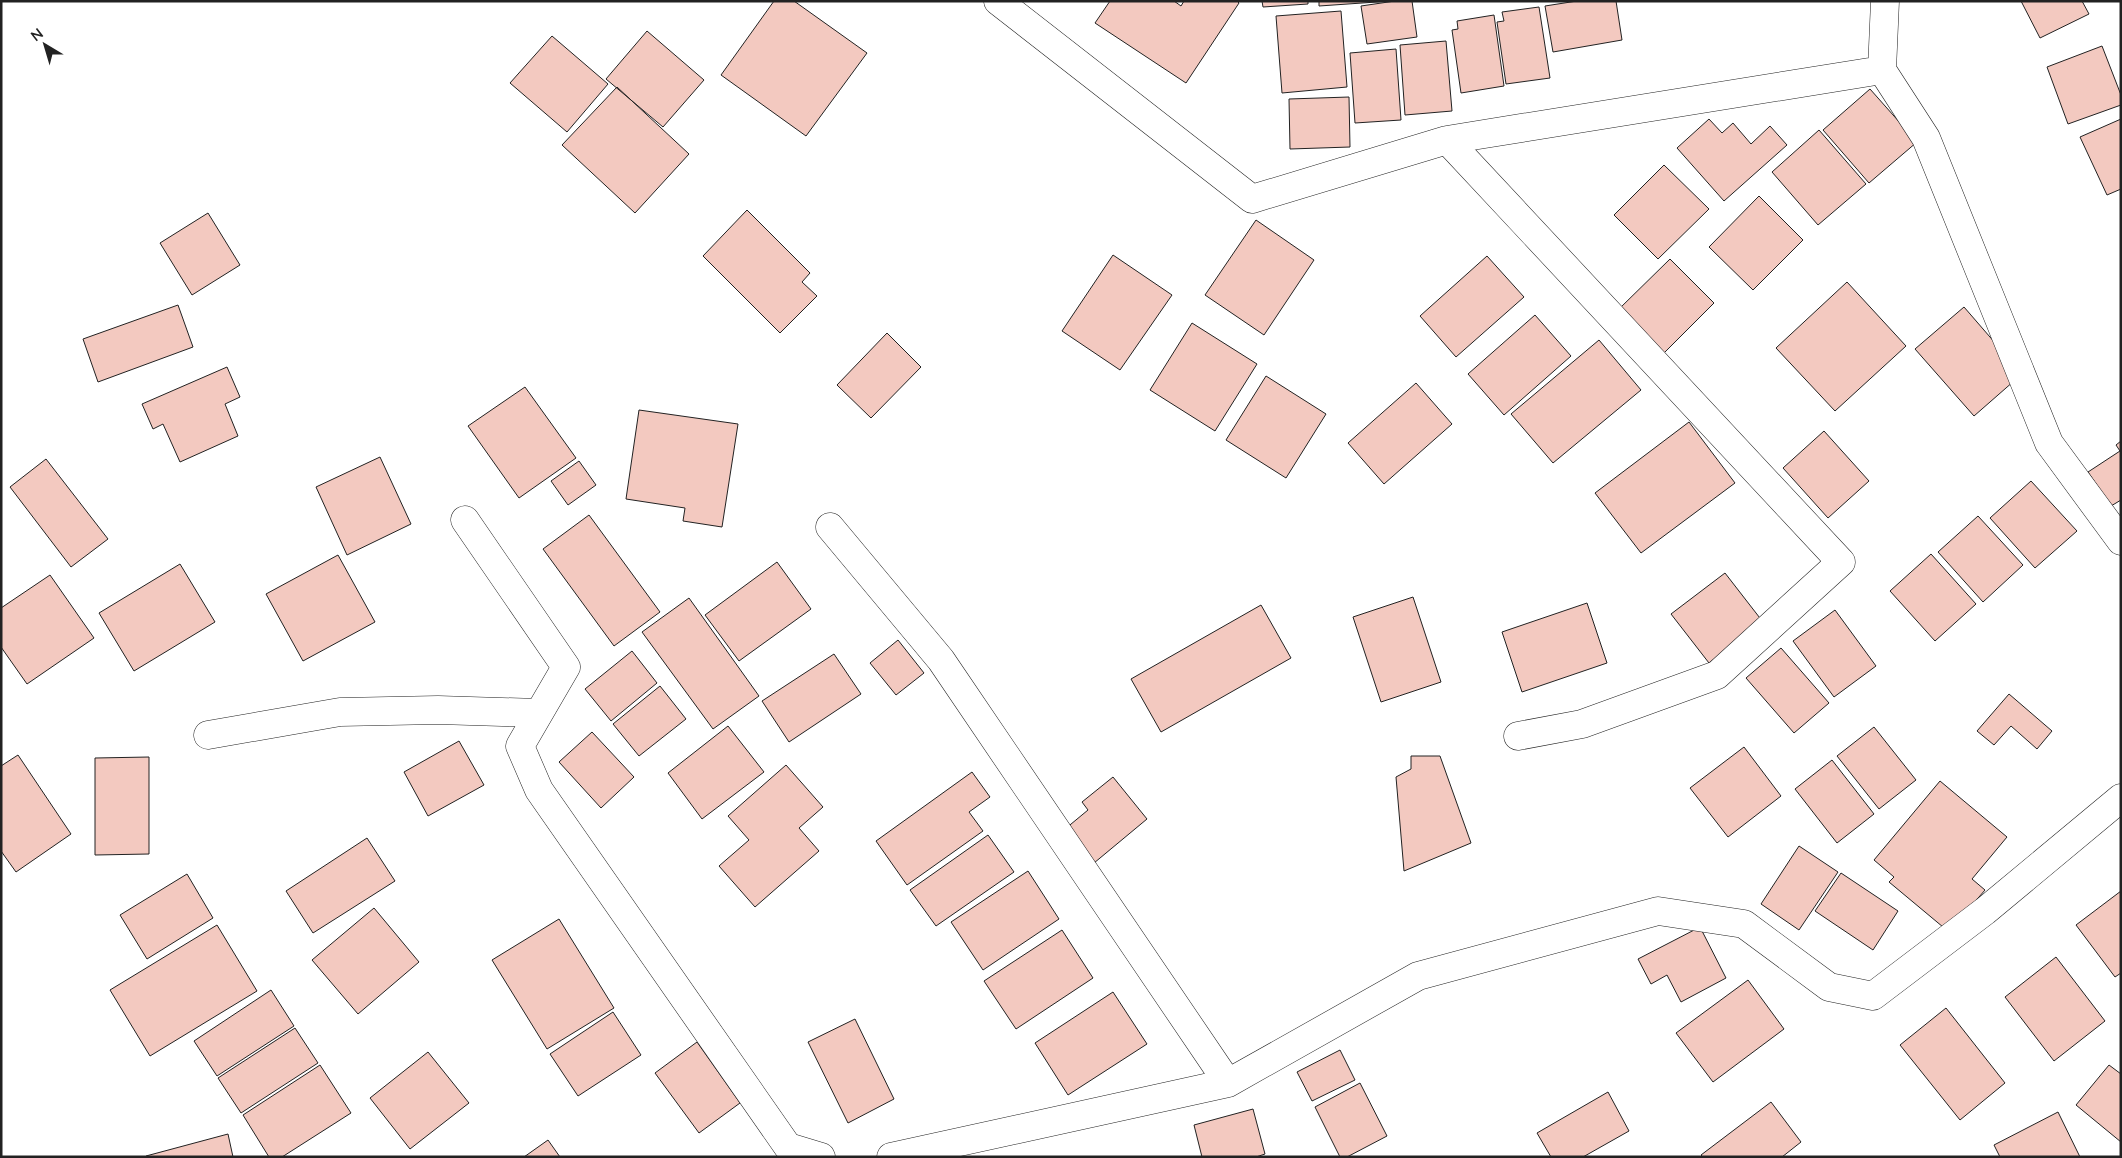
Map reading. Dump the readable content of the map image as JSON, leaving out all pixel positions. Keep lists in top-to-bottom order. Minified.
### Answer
{"north":"top left"}
